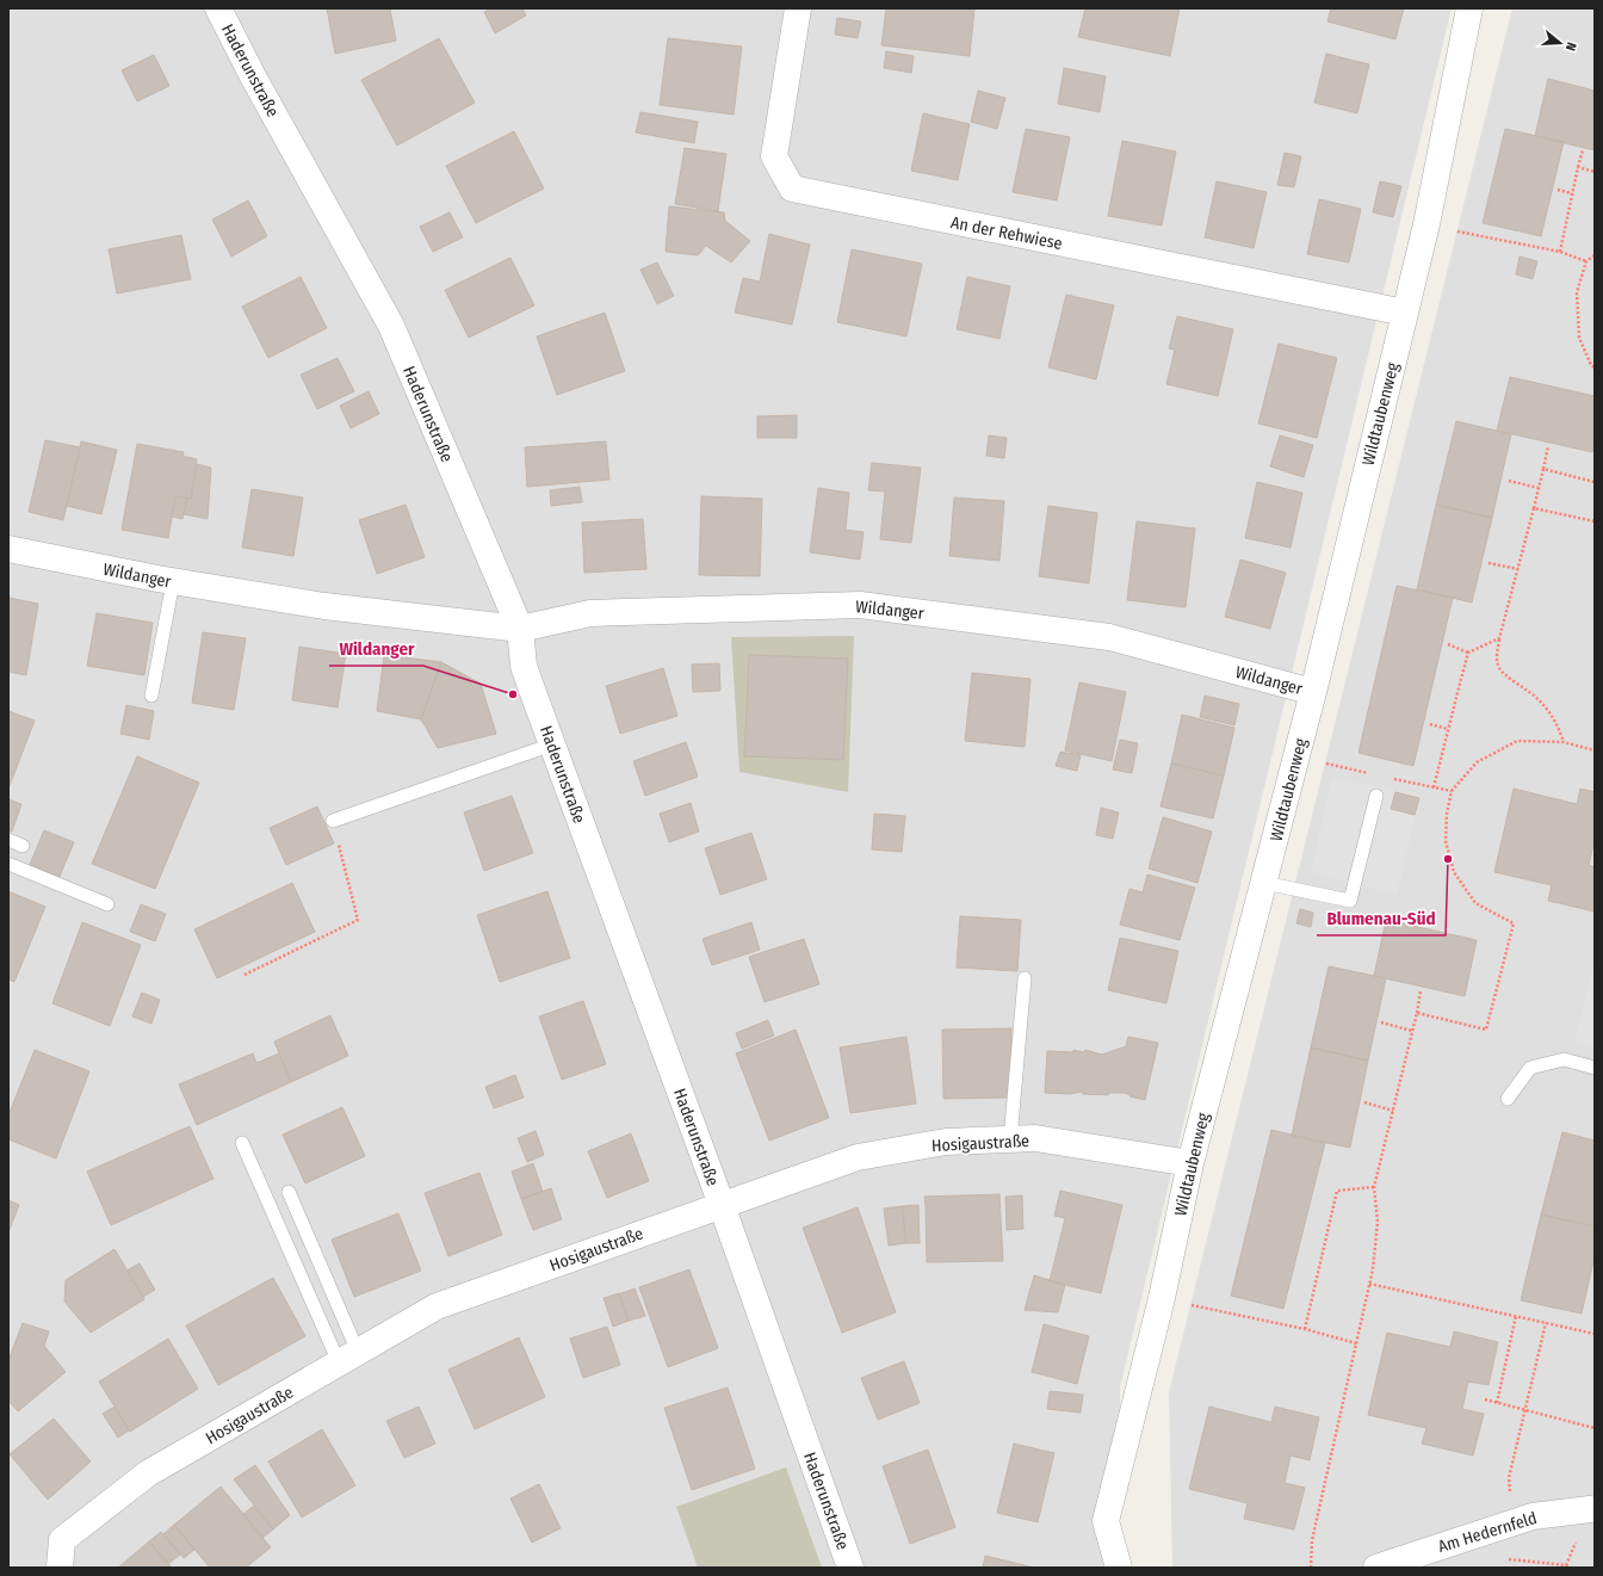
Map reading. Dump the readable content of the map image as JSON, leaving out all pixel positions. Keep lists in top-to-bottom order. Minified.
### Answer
{"streets":{"street":["Haderunstraße","An der Rehwiese","Wildtaubenweg","Wildanger","Hosigaustraße","Am Hedernfeld"]},"crossings":[["Haderunstraße","Wildanger"],["Haderunstraße","Hosigaustraße"],["An der Rehwiese","Wildtaubenweg"],["Wildtaubenweg","Wildanger"],["Wildtaubenweg","Hosigaustraße"]],"places":["Wildanger","Blumenau-Süd"],"north":"right"}
